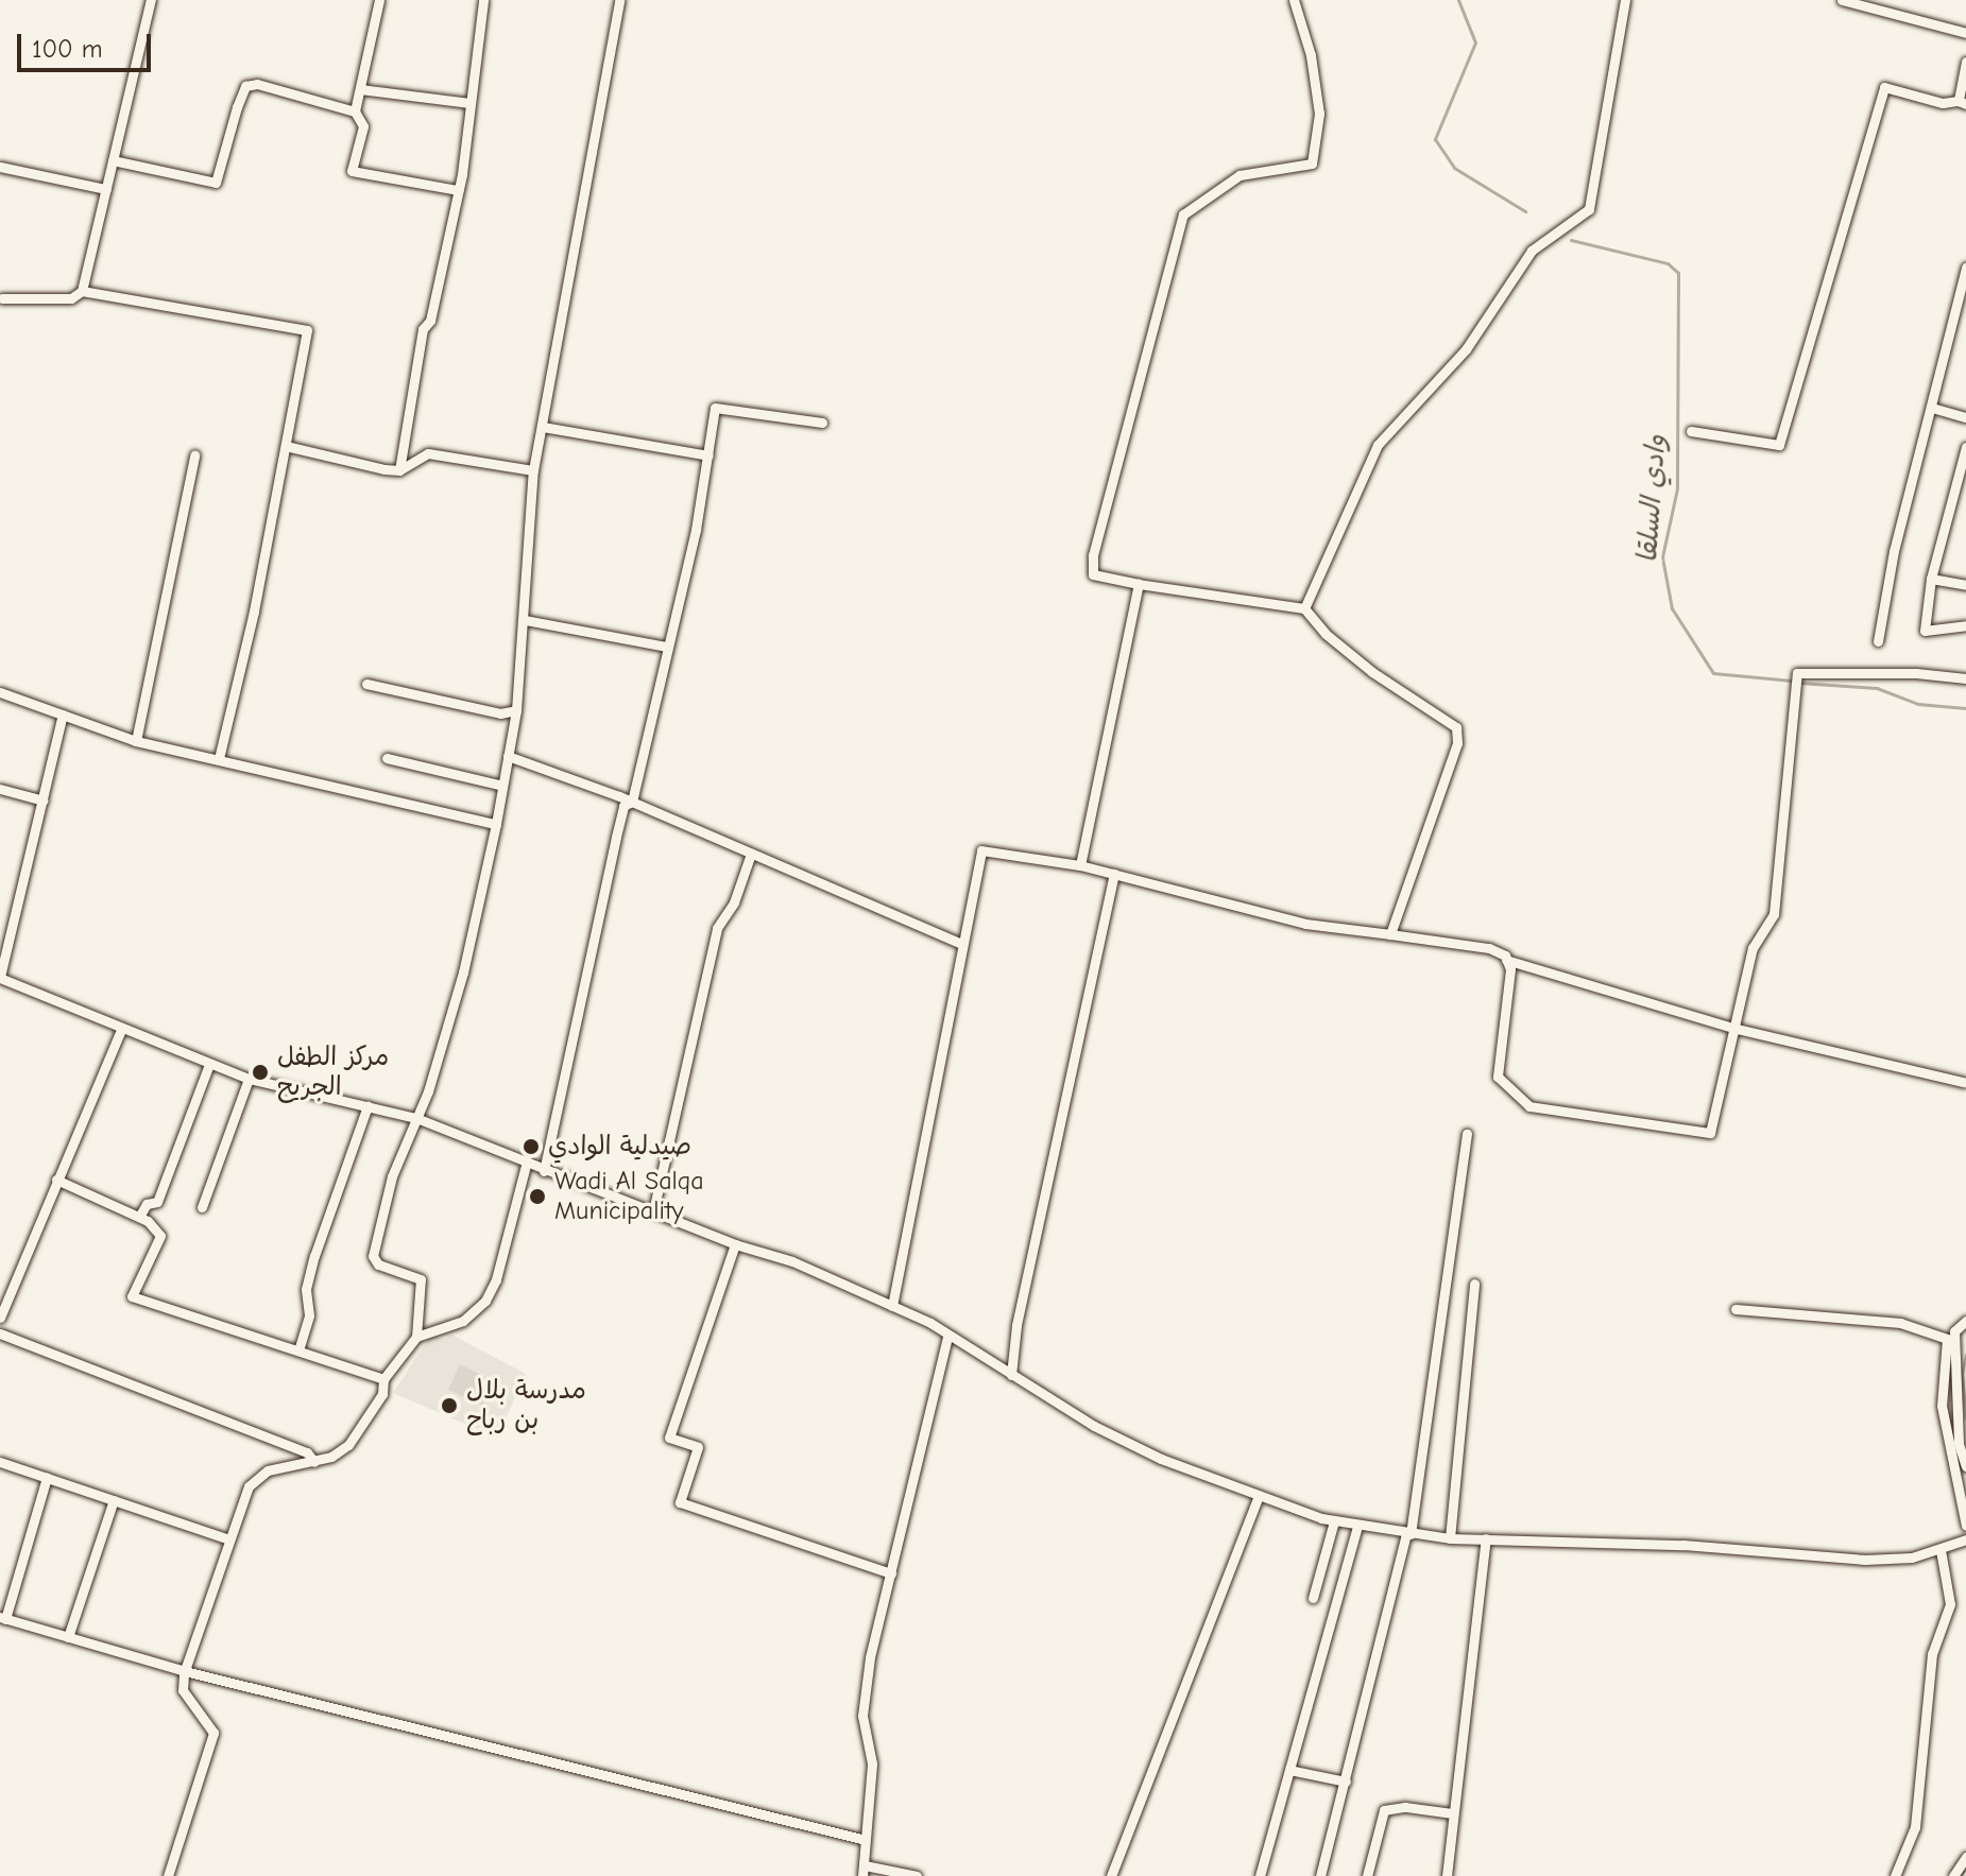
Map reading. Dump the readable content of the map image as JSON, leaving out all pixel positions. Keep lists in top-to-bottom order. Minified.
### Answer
{"water":["وادي السلقا"],"places":["مركز الطفل الجريح","صيدلية الوادي","Wadi Al Salqa Municipality","مدرسة بلال بن رباح"],"scale_bar":"100 m"}
